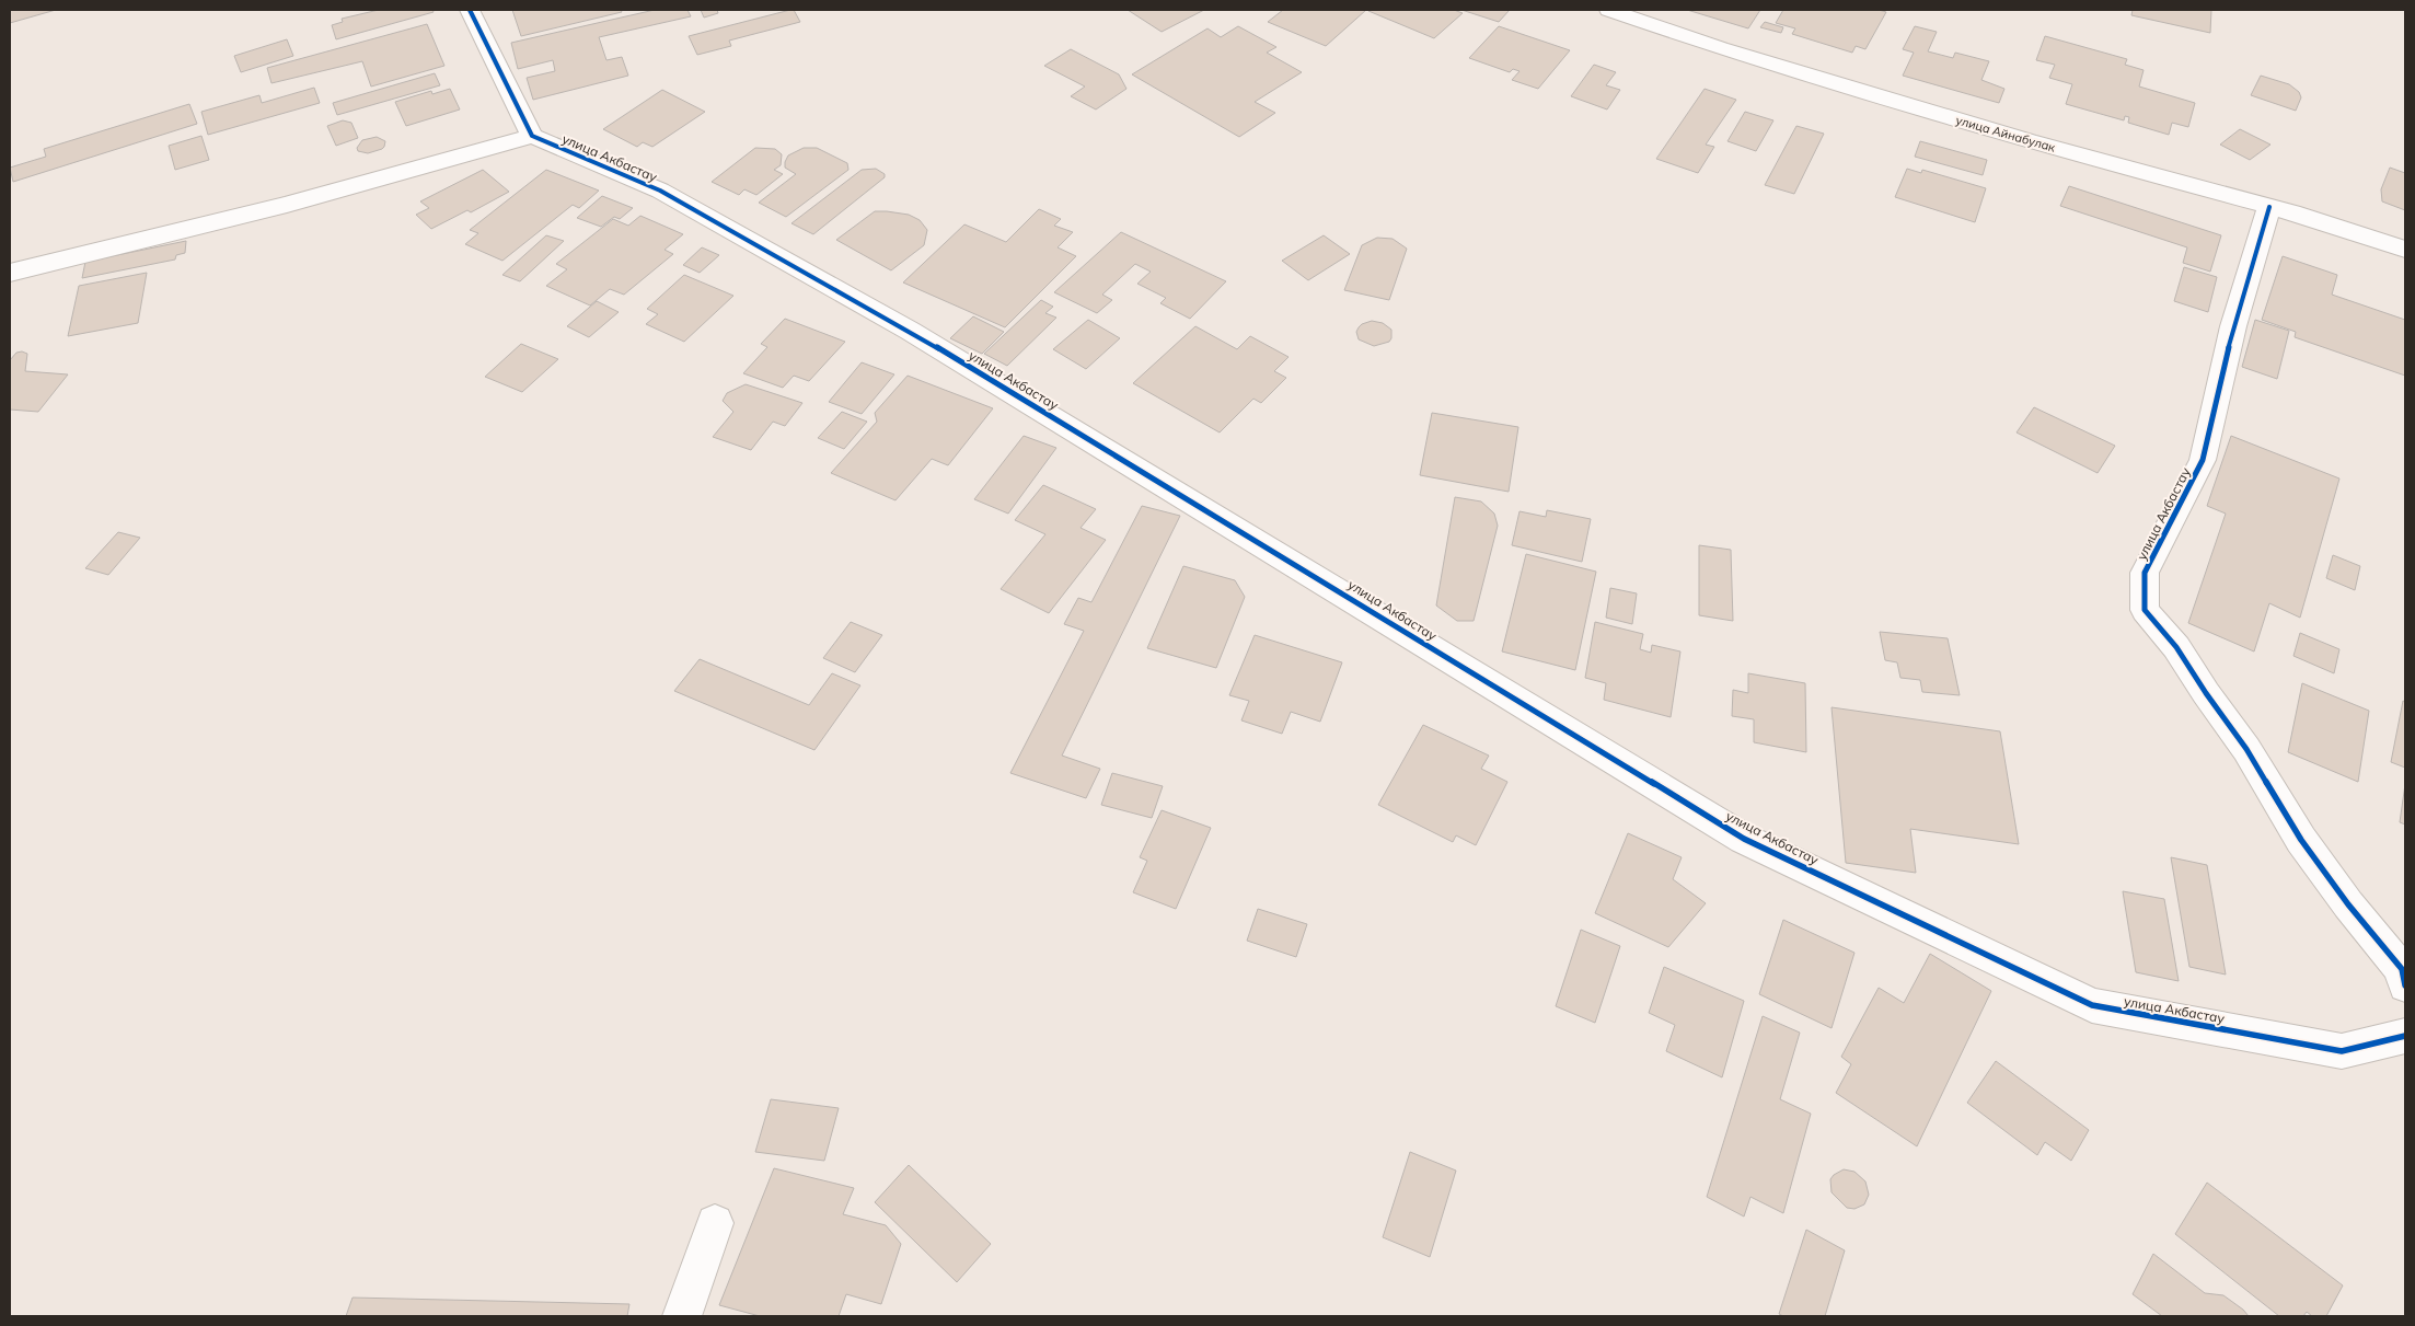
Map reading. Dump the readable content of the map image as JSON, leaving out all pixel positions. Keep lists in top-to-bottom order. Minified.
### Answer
{"streets":{"street":["улица Айнабулак","улица Акбастау"]},"crossings":[["улица Айнабулак","улица Акбастау"]]}
